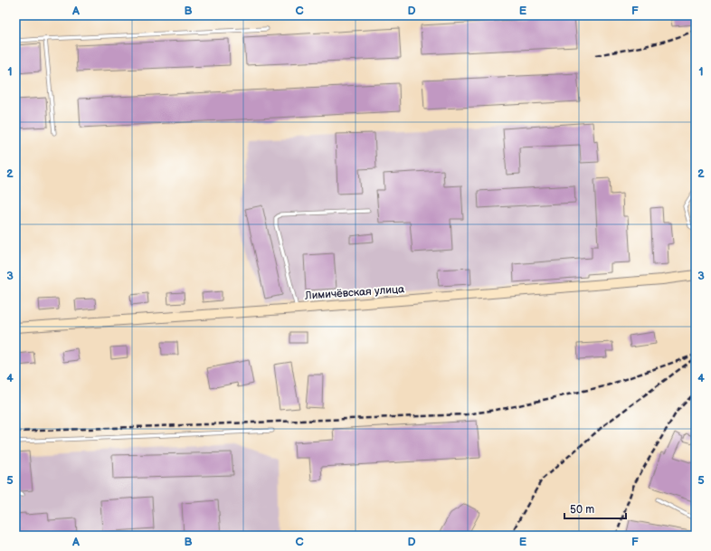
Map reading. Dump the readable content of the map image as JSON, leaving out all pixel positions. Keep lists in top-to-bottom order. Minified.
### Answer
{"streets":{"main road":["Лимичёвская улица"]},"scale_bar":"50 m","grid":{"columns":["A","B","C","D","E","F"],"rows":["1","2","3","4","5"]}}
